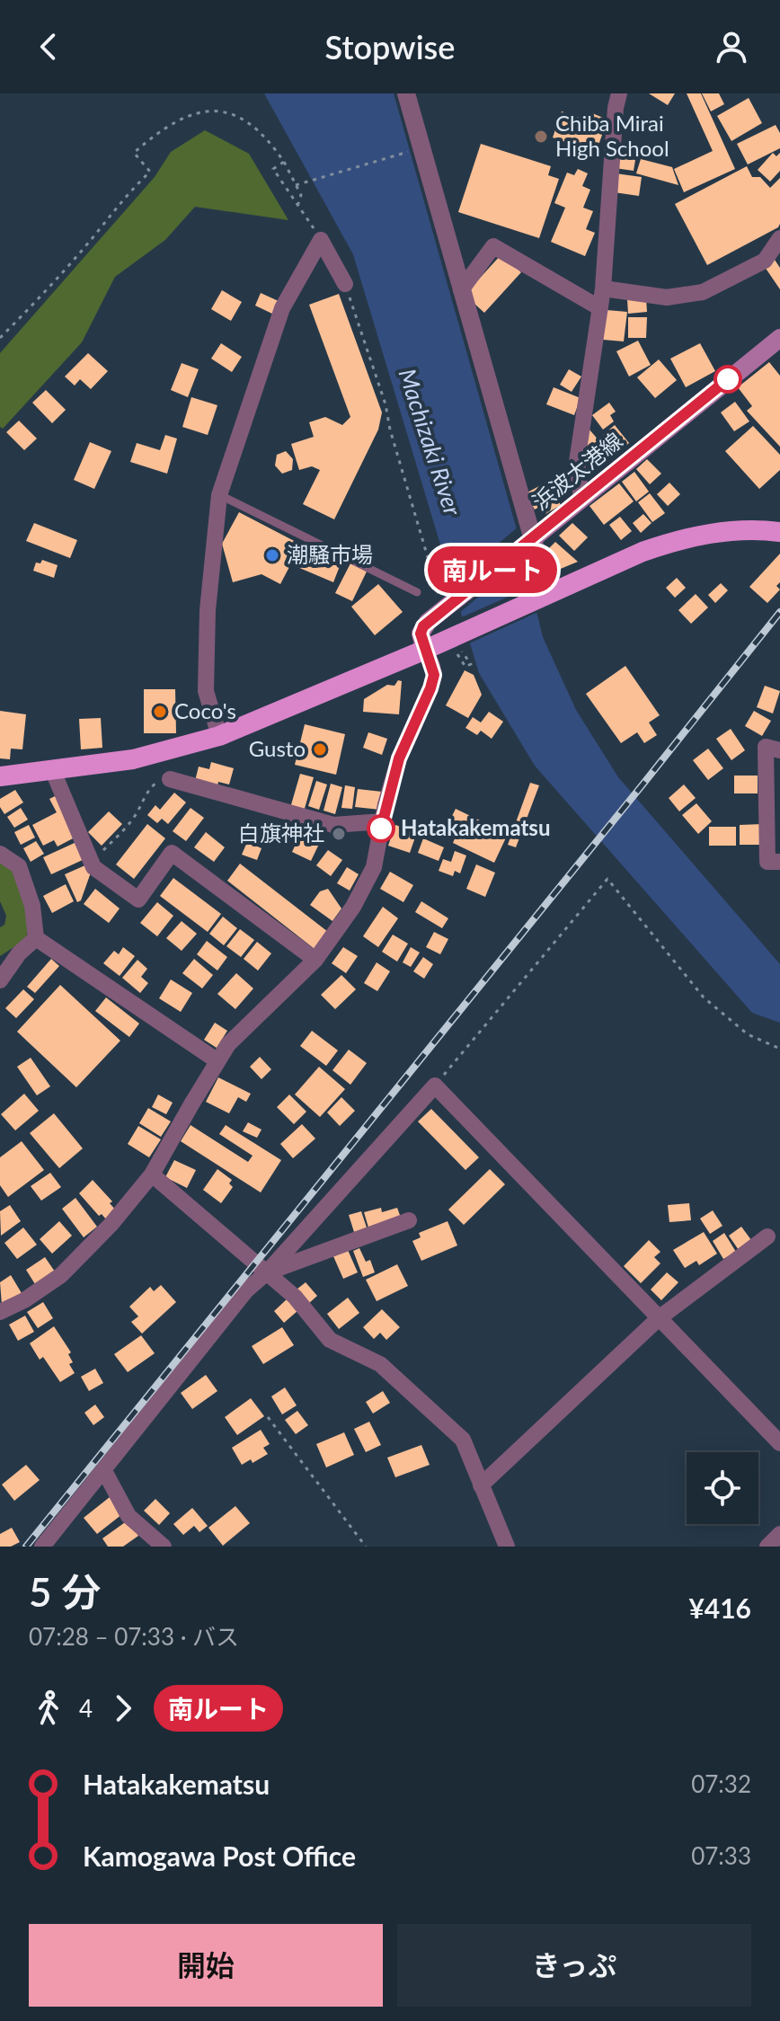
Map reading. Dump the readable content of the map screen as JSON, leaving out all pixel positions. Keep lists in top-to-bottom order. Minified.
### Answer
{"streets":{"main road":["浜波太港線"]},"water":["Machizaki River"],"places":["Chiba Mirai High School","潮騒市場","Coco's","Gusto","Hatakakematsu","白旗神社"],"lines":["bus line 南ルート"],"page":{"header":"Stopwise","on_map":"南ルート","heading":["5 分","07:28 – 07:33 · バス","¥416"],"legs":["4","南ルート"],"list":[{"name":"Hatakakematsu","value":"07:32"},{"name":"Kamogawa Post Office","value":"07:33"}],"buttons":["開始","きっぷ"]}}
